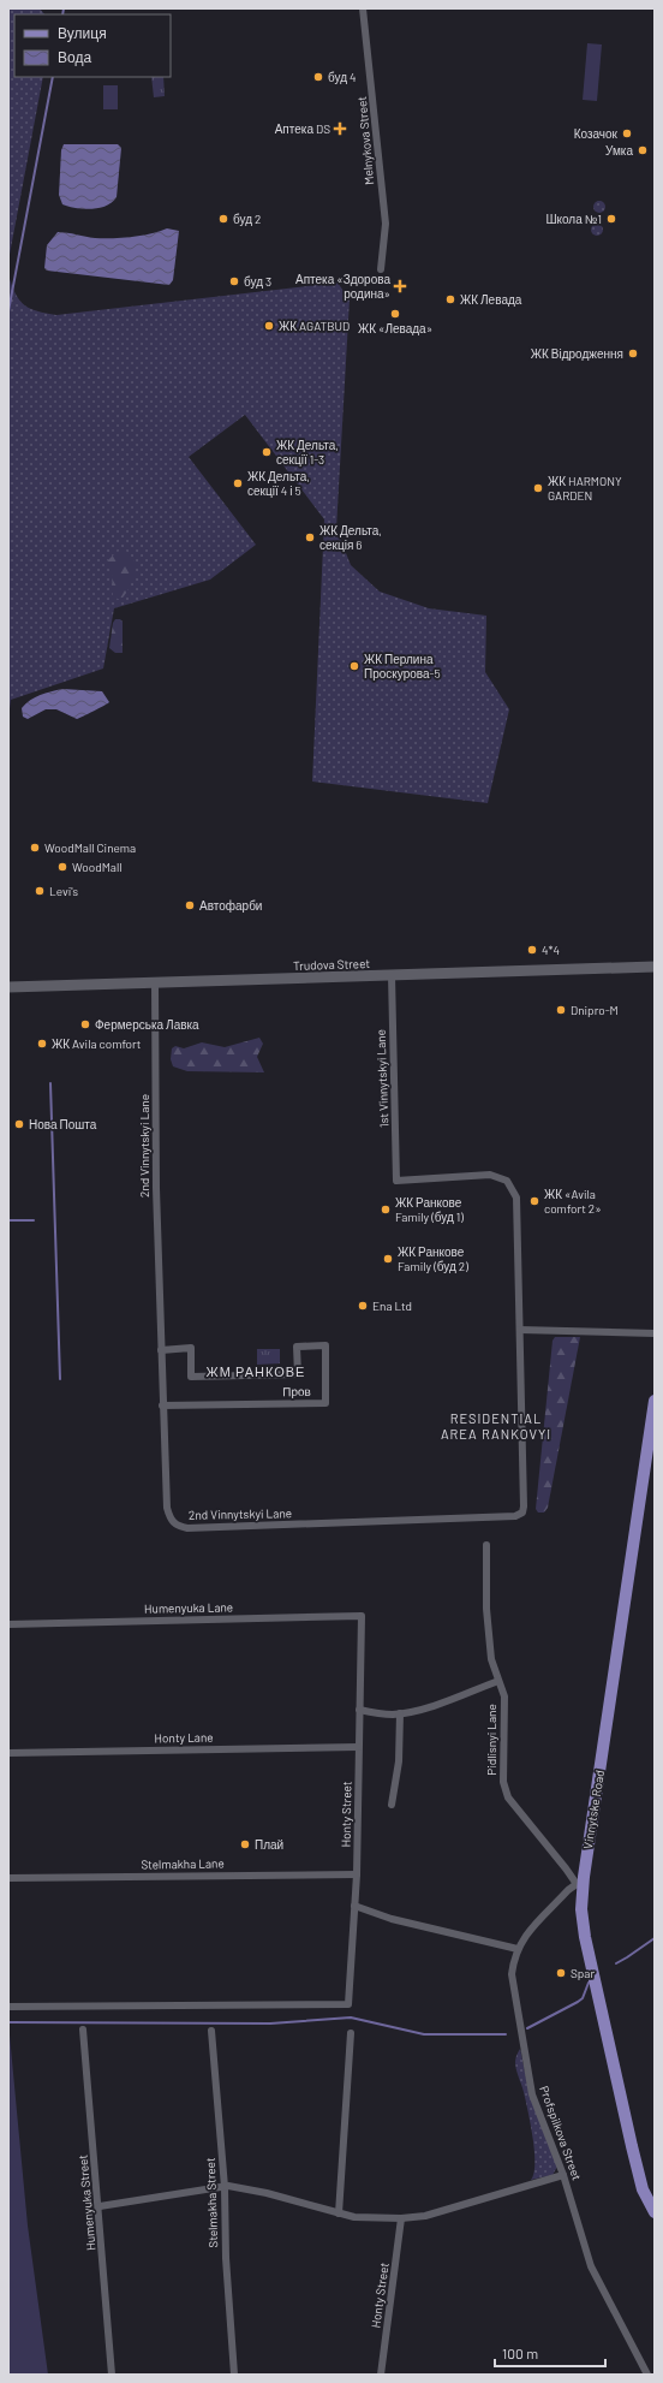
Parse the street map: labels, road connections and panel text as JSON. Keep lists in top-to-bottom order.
{
  "streets": {
    "main road": ["Trudova Street", "Vinnytske Road"],
    "street": [
      "Melnykova Street",
      "1st Vinnytskyi Lane",
      "2nd Vinnytskyi Lane",
      "Пров",
      "Humenyuka Lane",
      "Honty Lane",
      "Pidlisnyi Lane",
      "Honty Street",
      "Stelmakha Lane",
      "Profspilkova Street",
      "Humenyuka Street",
      "Stelmakha Street"
    ]
  },
  "crossings": [
    ["Trudova Street", "1st Vinnytskyi Lane"],
    ["Trudova Street", "2nd Vinnytskyi Lane"],
    ["1st Vinnytskyi Lane", "2nd Vinnytskyi Lane"],
    ["2nd Vinnytskyi Lane", "Пров"],
    ["Humenyuka Lane", "Honty Street"],
    ["Honty Lane", "Honty Street"],
    ["Pidlisnyi Lane", "Vinnytske Road"],
    ["Pidlisnyi Lane", "Profspilkova Street"],
    ["Vinnytske Road", "Profspilkova Street"],
    ["Honty Street", "Stelmakha Lane"]
  ],
  "districts": ["ЖМ РАНКОВЕ", "RESIDENTIAL AREA RANKOVYI"],
  "places": {
    "other": [
      "буд 4",
      "Козачок",
      "Умка",
      "буд 2",
      "Школа №1",
      "буд 3",
      "ЖК Левада",
      "ЖК «Левада»",
      "ЖК AGATBUD",
      "ЖК Відродження",
      "ЖК Дельта, секції 1-3",
      "ЖК Дельта, секції 4 і 5",
      "ЖК HARMONY GARDEN",
      "ЖК Дельта, секція 6",
      "ЖК Перлина Проскурова-5",
      "WoodMall Cinema",
      "WoodMall",
      "Levi's",
      "Автофарби",
      "4*4",
      "Dnipro-M",
      "Фермерська Лавка",
      "ЖК Avila comfort",
      "Нова Пошта",
      "ЖК «Avila comfort 2»",
      "ЖК Ранкове Family (буд 1)",
      "ЖК Ранкове Family (буд 2)",
      "Ena Ltd",
      "Плай",
      "Spar"
    ],
    "health": ["Аптека DS", "Аптека «Здорова родина»"]
  },
  "legend": ["Вулиця", "Вода"],
  "scale_bar": "100 m"
}
